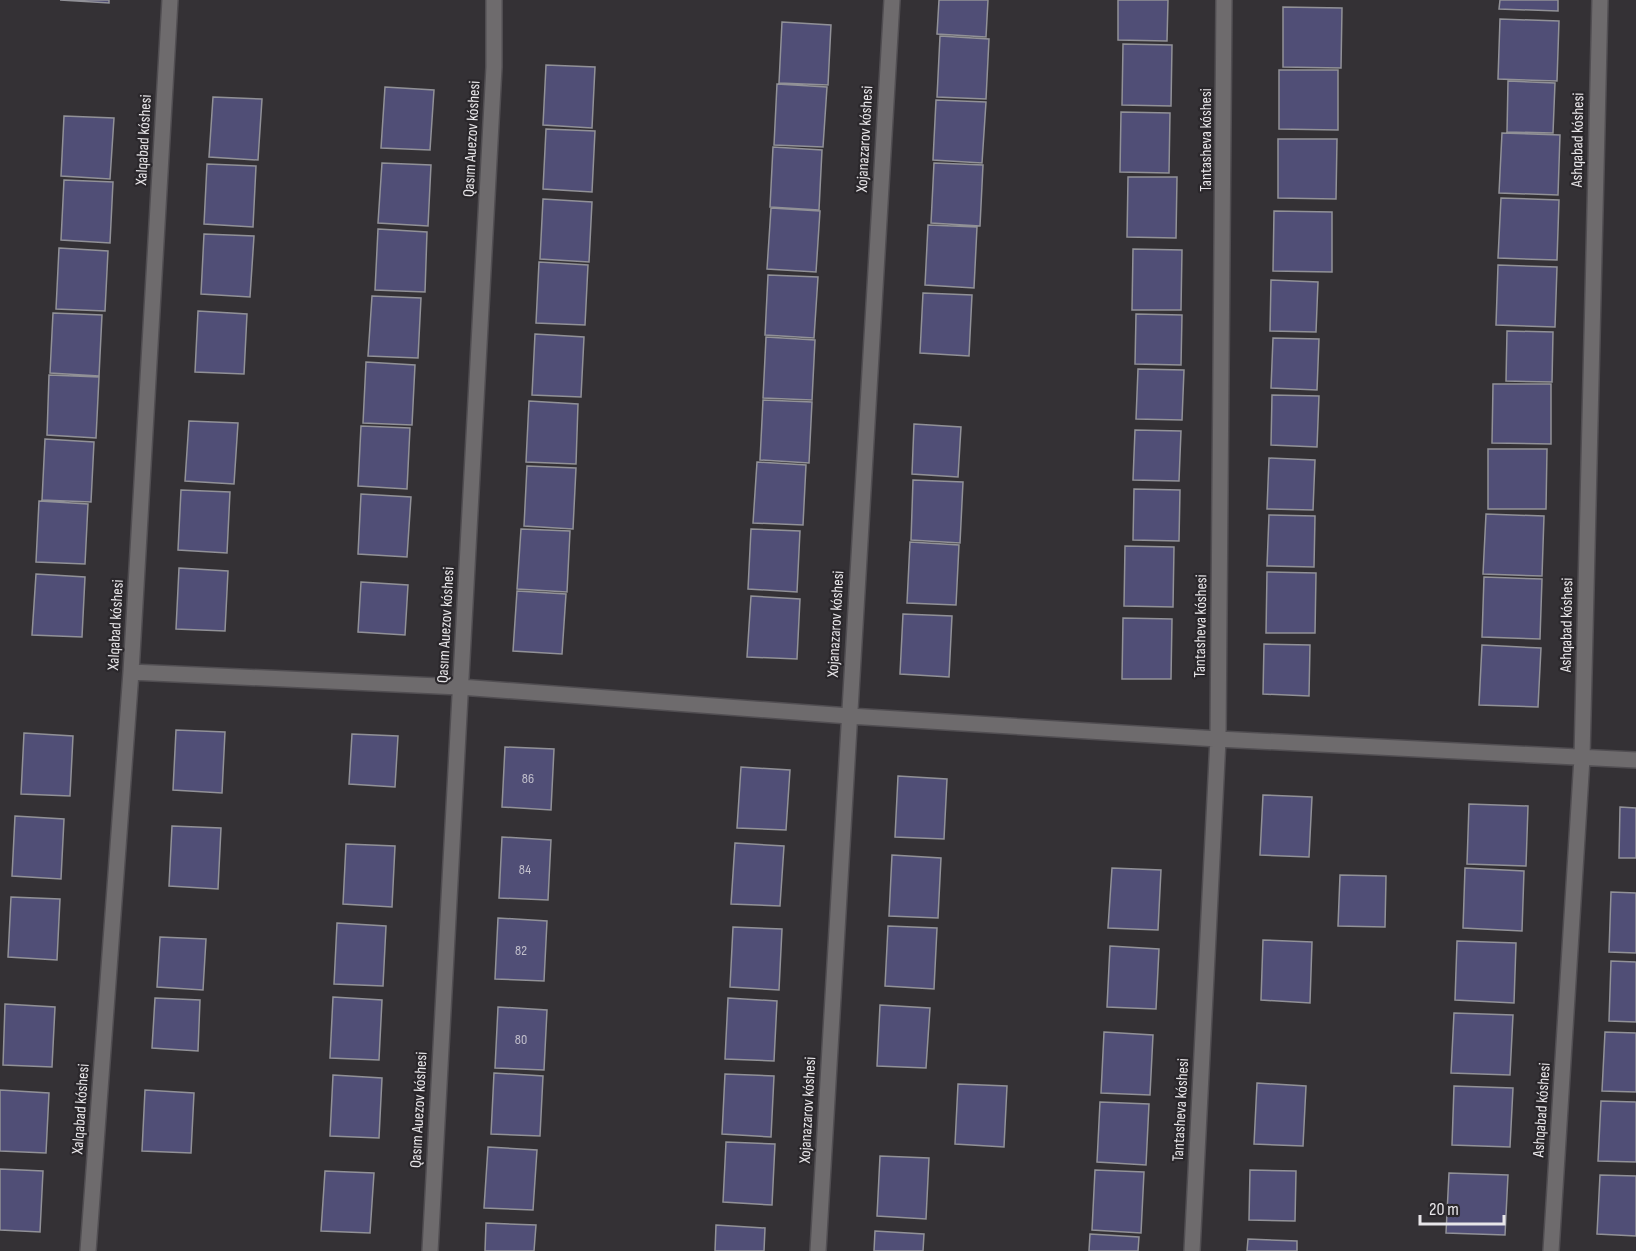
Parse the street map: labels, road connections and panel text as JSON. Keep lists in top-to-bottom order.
{
  "streets": {
    "street": [
      "Qasım Auezov kóshesi",
      "Xojanazarov kóshesi",
      "Xalqabad kóshesi",
      "Tantasheva kóshesi",
      "Ashqabad kóshesi"
    ]
  },
  "house_numbers": [
    "86",
    "84",
    "82",
    "80"
  ],
  "scale_bar": "20 m"
}
